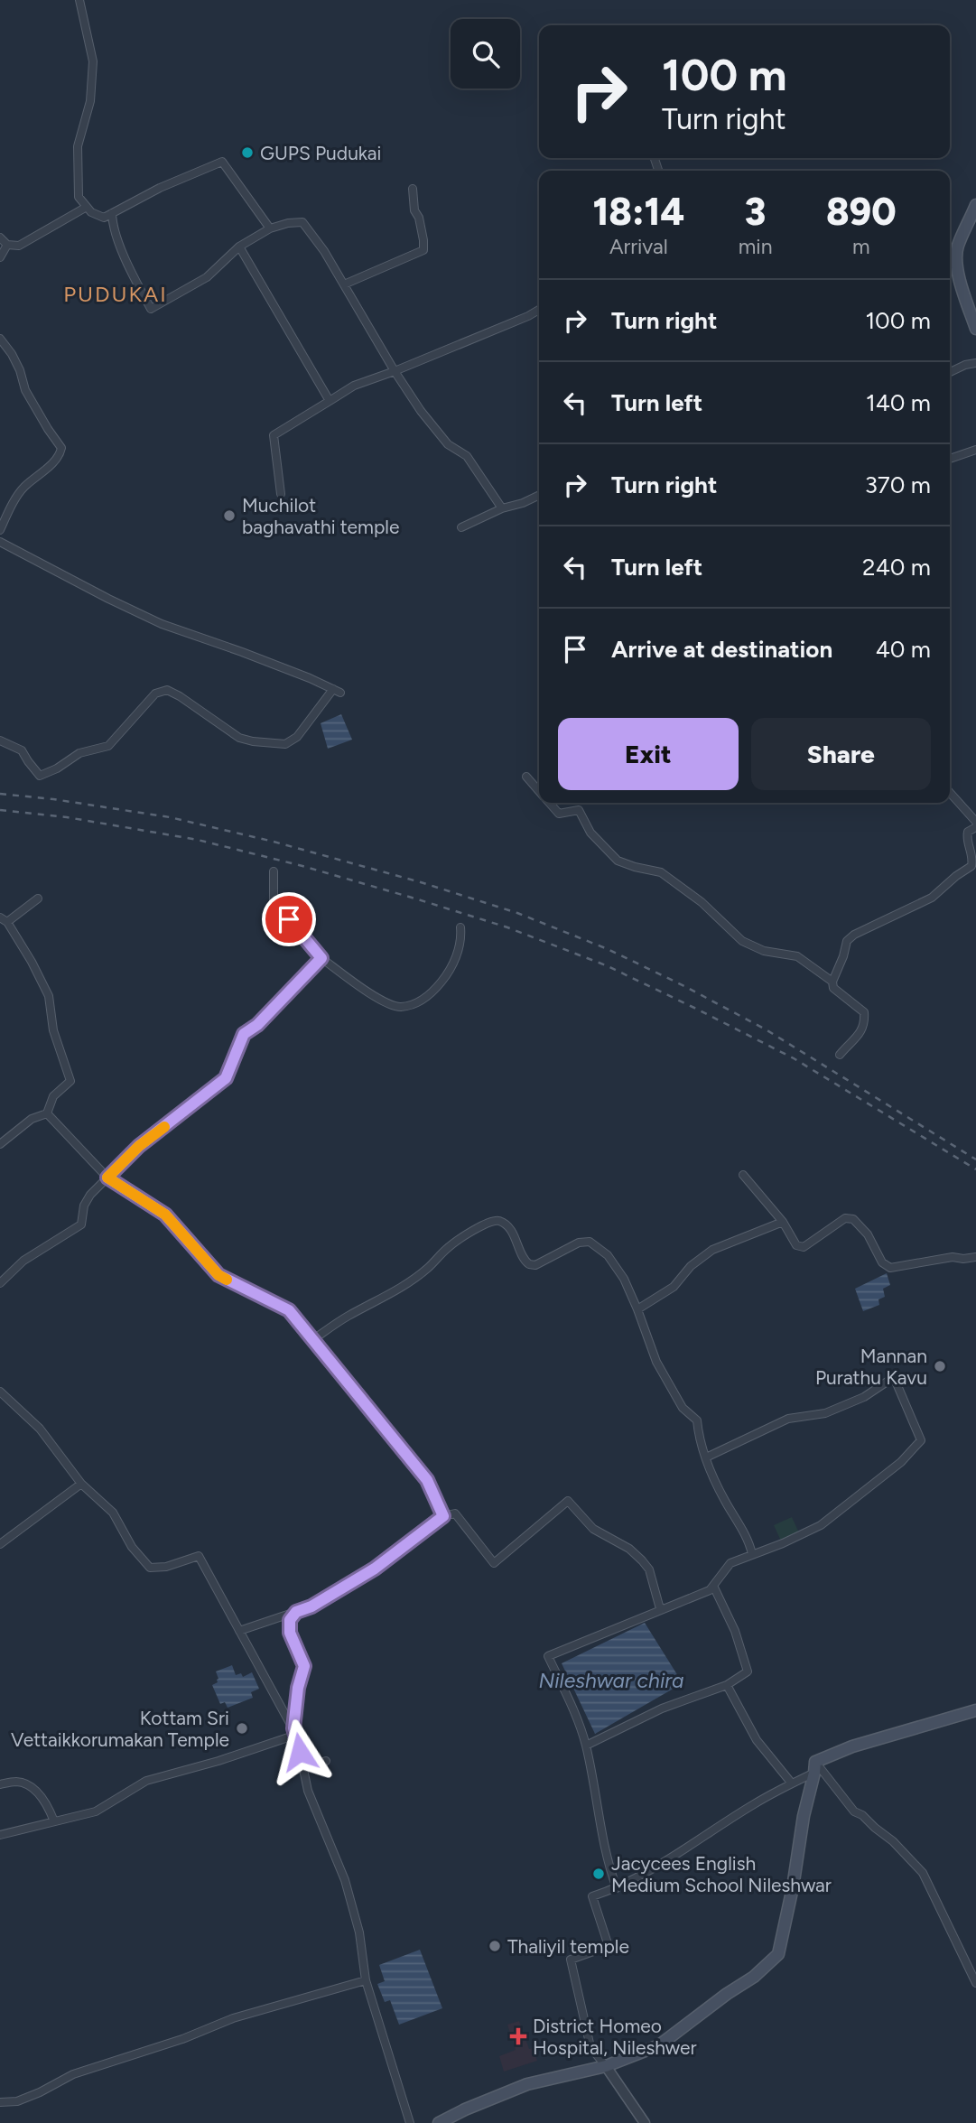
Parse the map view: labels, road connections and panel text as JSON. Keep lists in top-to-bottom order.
{
  "districts": ["PUDUKAI"],
  "water": ["Nileshwar chira"],
  "places": {
    "other": [
      "GUPS Pudukai",
      "Muchilot baghavathi temple",
      "Mannan Purathu Kavu",
      "Kottam Sri Vettaikkorumakan Temple",
      "Jacycees English Medium School Nileshwar",
      "Thaliyil temple"
    ],
    "health": ["District Homeo Hospital, Nileshwer"]
  },
  "page": {
    "turn": ["100 m", "Turn right"],
    "eta": [
      "18:14",
      "Arrival",
      "3",
      "min",
      "890",
      "m"
    ],
    "list": [
      {
        "name": "Turn right",
        "value": "100 m"
      },
      {
        "name": "Turn left",
        "value": "140 m"
      },
      {
        "name": "Turn right",
        "value": "370 m"
      },
      {
        "name": "Turn left",
        "value": "240 m"
      },
      {
        "name": "Arrive at destination",
        "value": "40 m"
      }
    ],
    "buttons": ["Exit", "Share"]
  }
}
